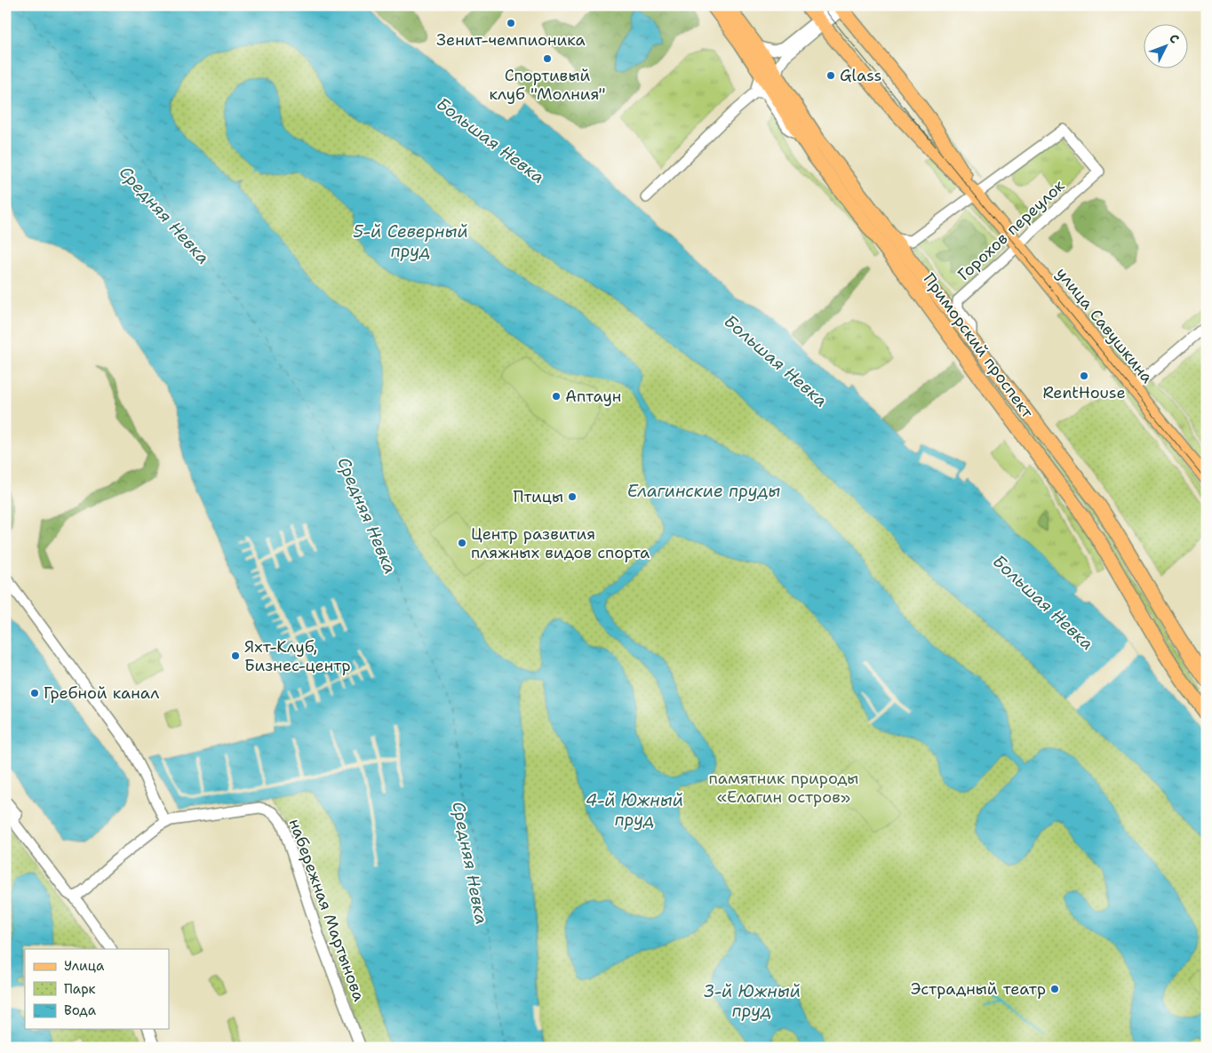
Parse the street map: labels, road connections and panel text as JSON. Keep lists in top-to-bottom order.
{
  "streets": {
    "main road": ["улица Савушкина", "Приморский проспект"],
    "street": ["Горохов переулок", "набережная Мартынова"]
  },
  "crossings": [
    ["Горохов переулок", "улица Савушкина"],
    ["Горохов переулок", "Приморский проспект"]
  ],
  "water": [
    "Большая Невка",
    "Средняя Невка",
    "5-й Северный пруд",
    "Елагинские пруды",
    "4-й Южный пруд",
    "3-й Южный пруд"
  ],
  "parks": ["памятник природы «Елагин остров»"],
  "places": [
    "Зенит-чемпионика",
    "Спортивый клуб \"Молния\"",
    "Glass",
    "RentHouse",
    "Аптаун",
    "Птицы",
    "Центр развития пляжных видов спорта",
    "Яхт-Клуб, Бизнес-центр",
    "Гребной канал",
    "Эстрадный театр"
  ],
  "legend": ["Улица", "Парк", "Вода"],
  "north": "top right"
}
